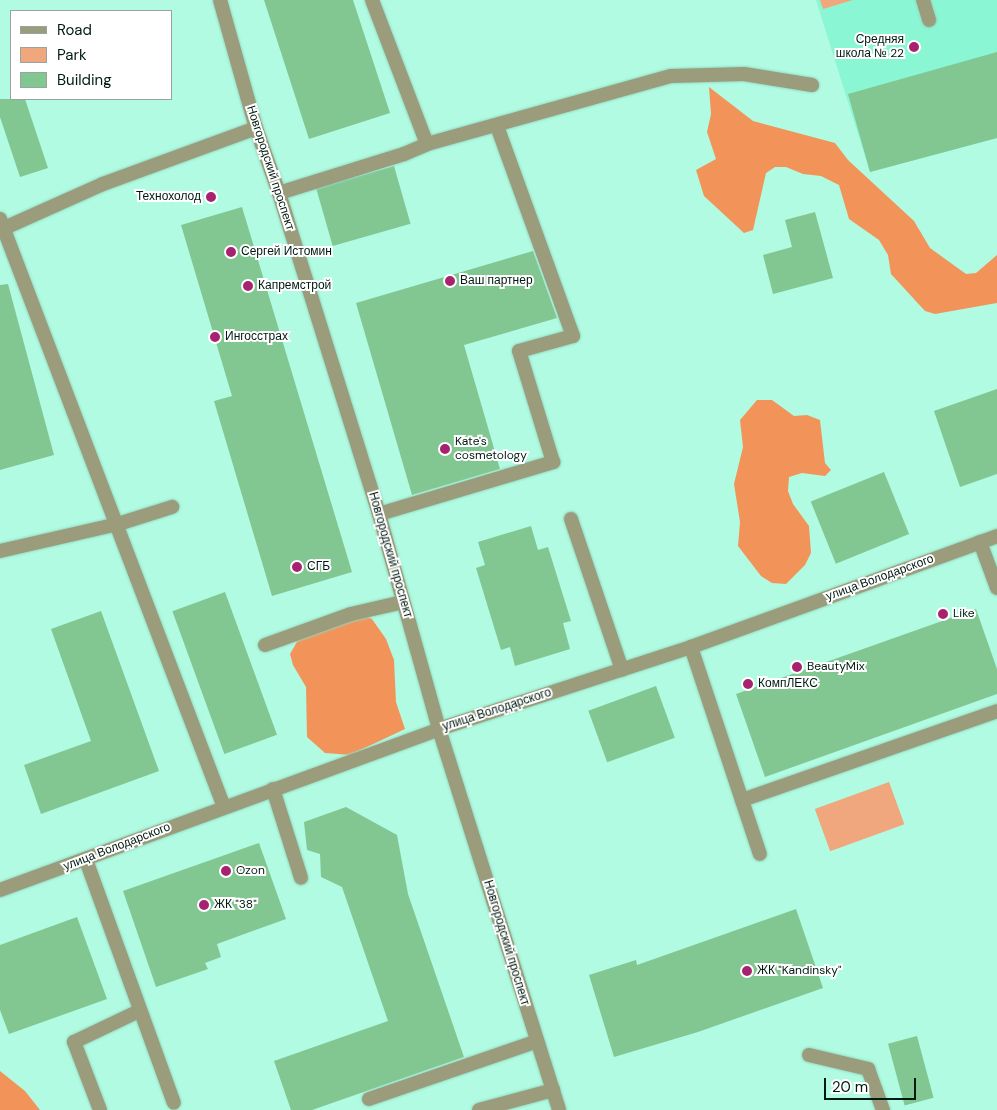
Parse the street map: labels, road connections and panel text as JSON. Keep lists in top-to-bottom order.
{
  "streets": {
    "street": ["Новгородский проспект", "улица Володарского"]
  },
  "crossings": [
    ["Новгородский проспект", "улица Володарского"]
  ],
  "places": [
    "Средняя школа № 22",
    "Технохолод",
    "Сергей Истомин",
    "Ваш партнер",
    "Капремстрой",
    "Ингосстрах",
    "Kate's cosmetology",
    "СГБ",
    "Like",
    "BeautyMix",
    "КомпЛЕКС",
    "Ozon",
    "ЖК \"38\"",
    "ЖК \"Kandinsky\""
  ],
  "legend": ["Road", "Park", "Building"],
  "scale_bar": "20 m"
}
